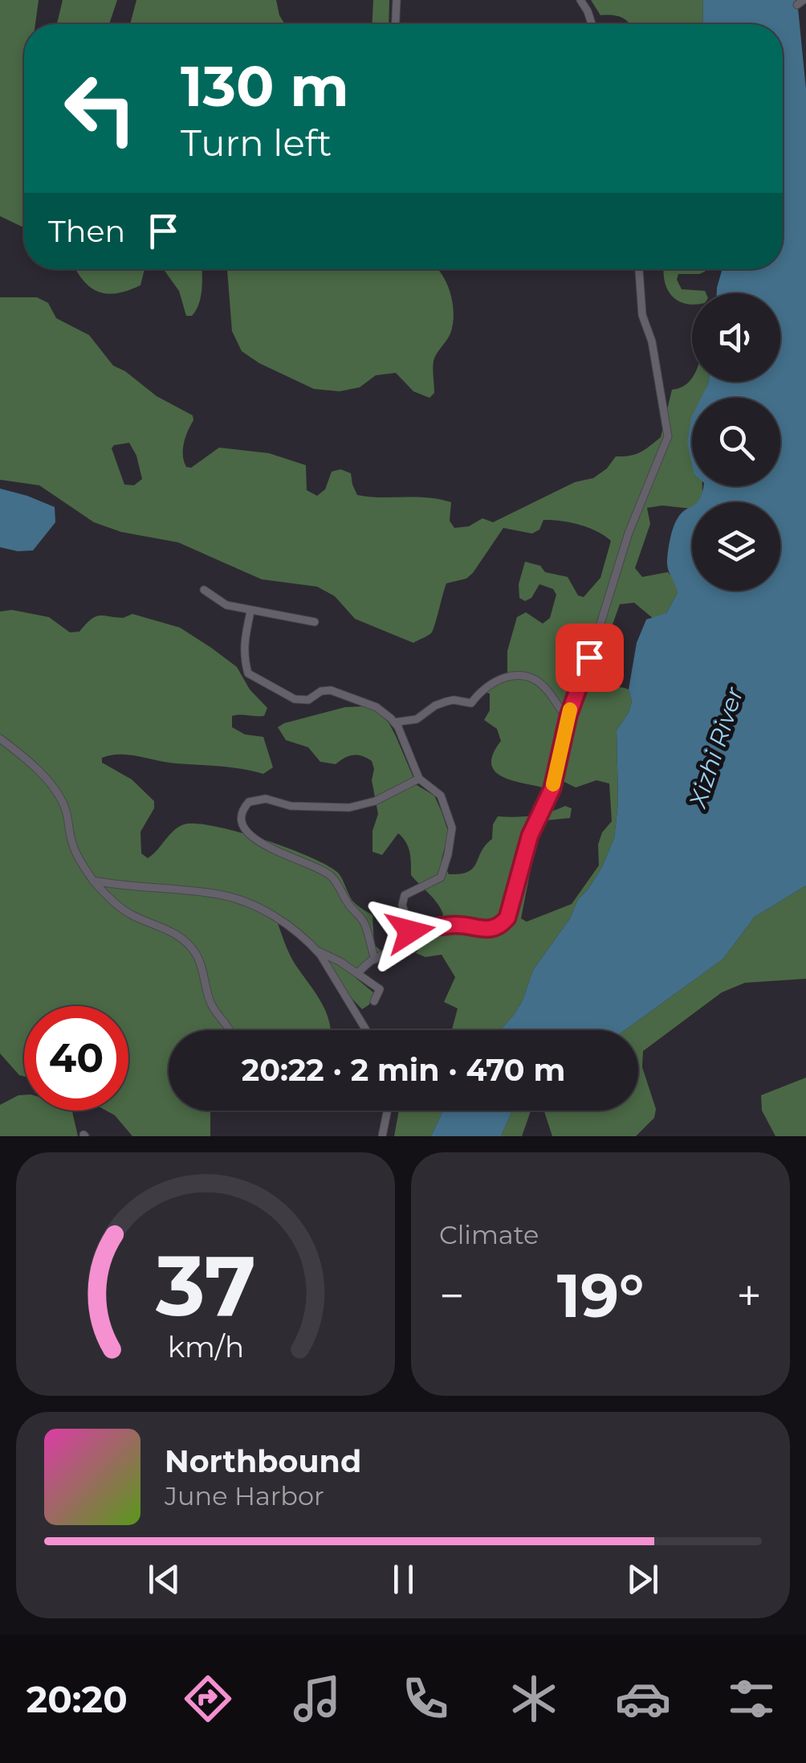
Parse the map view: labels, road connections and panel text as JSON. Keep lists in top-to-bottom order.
{
  "water": ["Xizhi River"],
  "page": {
    "turn": ["130 m", "Turn left"],
    "then": "Then",
    "limit": "40",
    "trip": "20:22 · 2 min · 470 m",
    "tile": "Climate",
    "heat": ["−", "19°", "+"],
    "song": ["Northbound", "June Harbor"],
    "tabs": "20:20",
    "gauge": ["37", "km/h"]
  }
}
